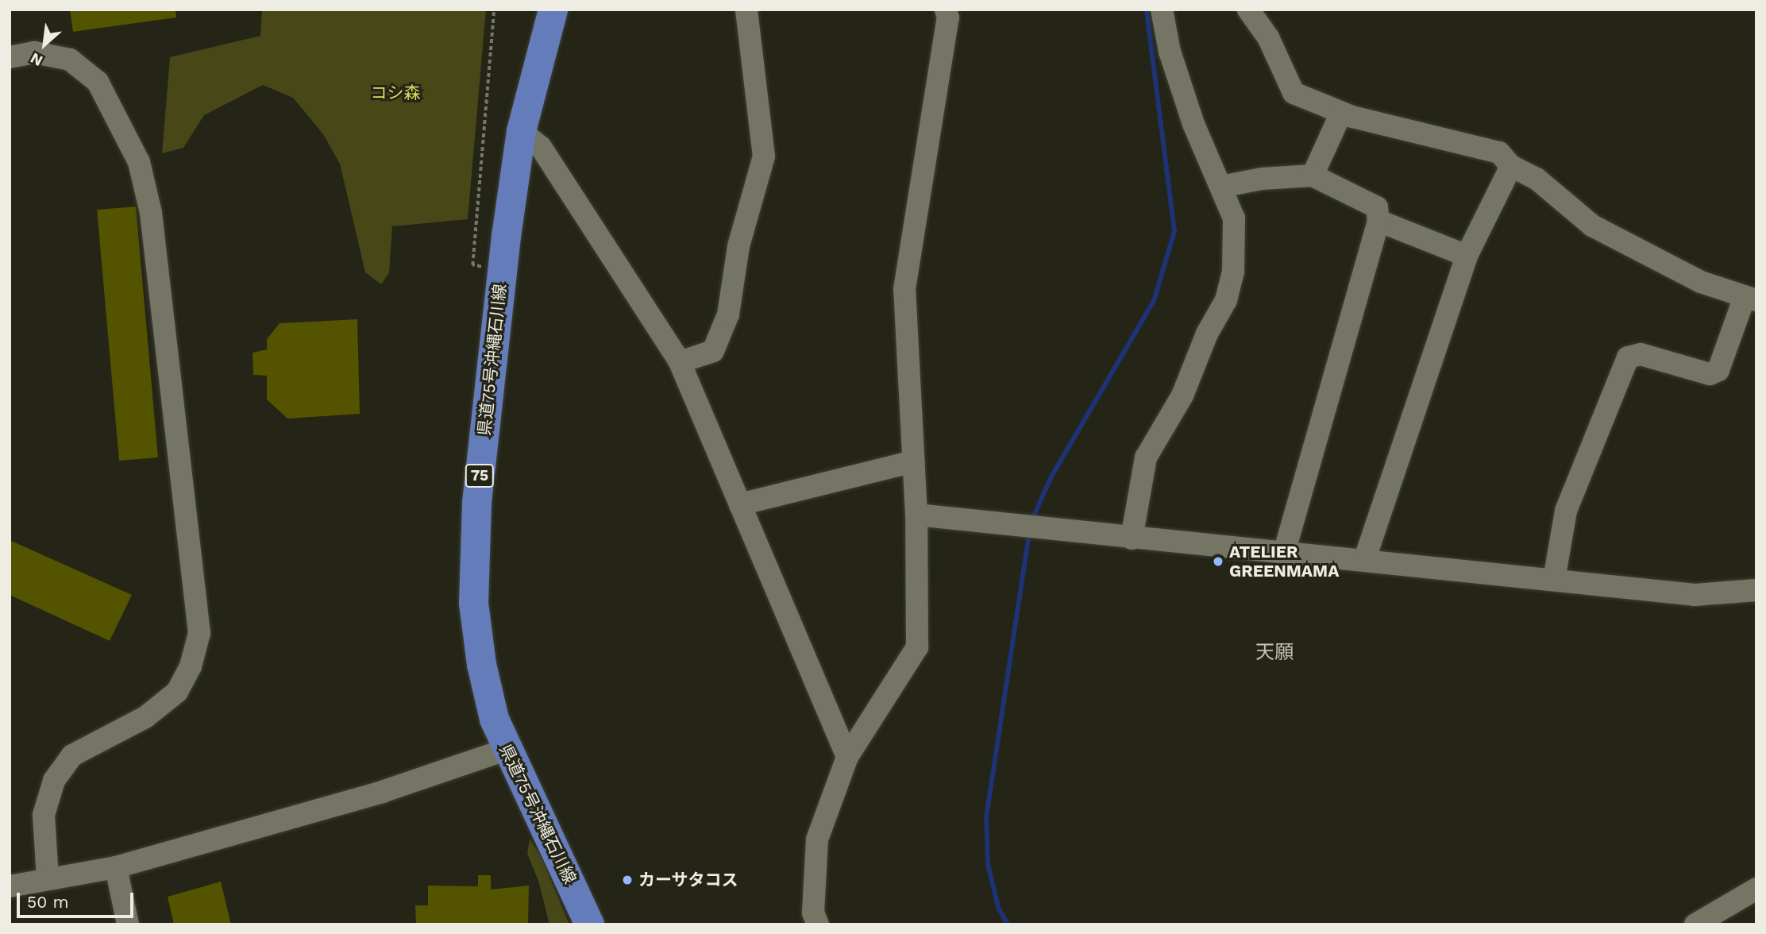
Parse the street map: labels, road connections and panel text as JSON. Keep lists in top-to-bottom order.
{
  "streets": {
    "main road": ["県道75号沖縄石川線", "75"]
  },
  "districts": ["天願"],
  "parks": ["コシ森"],
  "places": ["ATELIER GREENMAMA", "カーサタコス"],
  "scale_bar": "50 m",
  "north": "bottom left"
}
